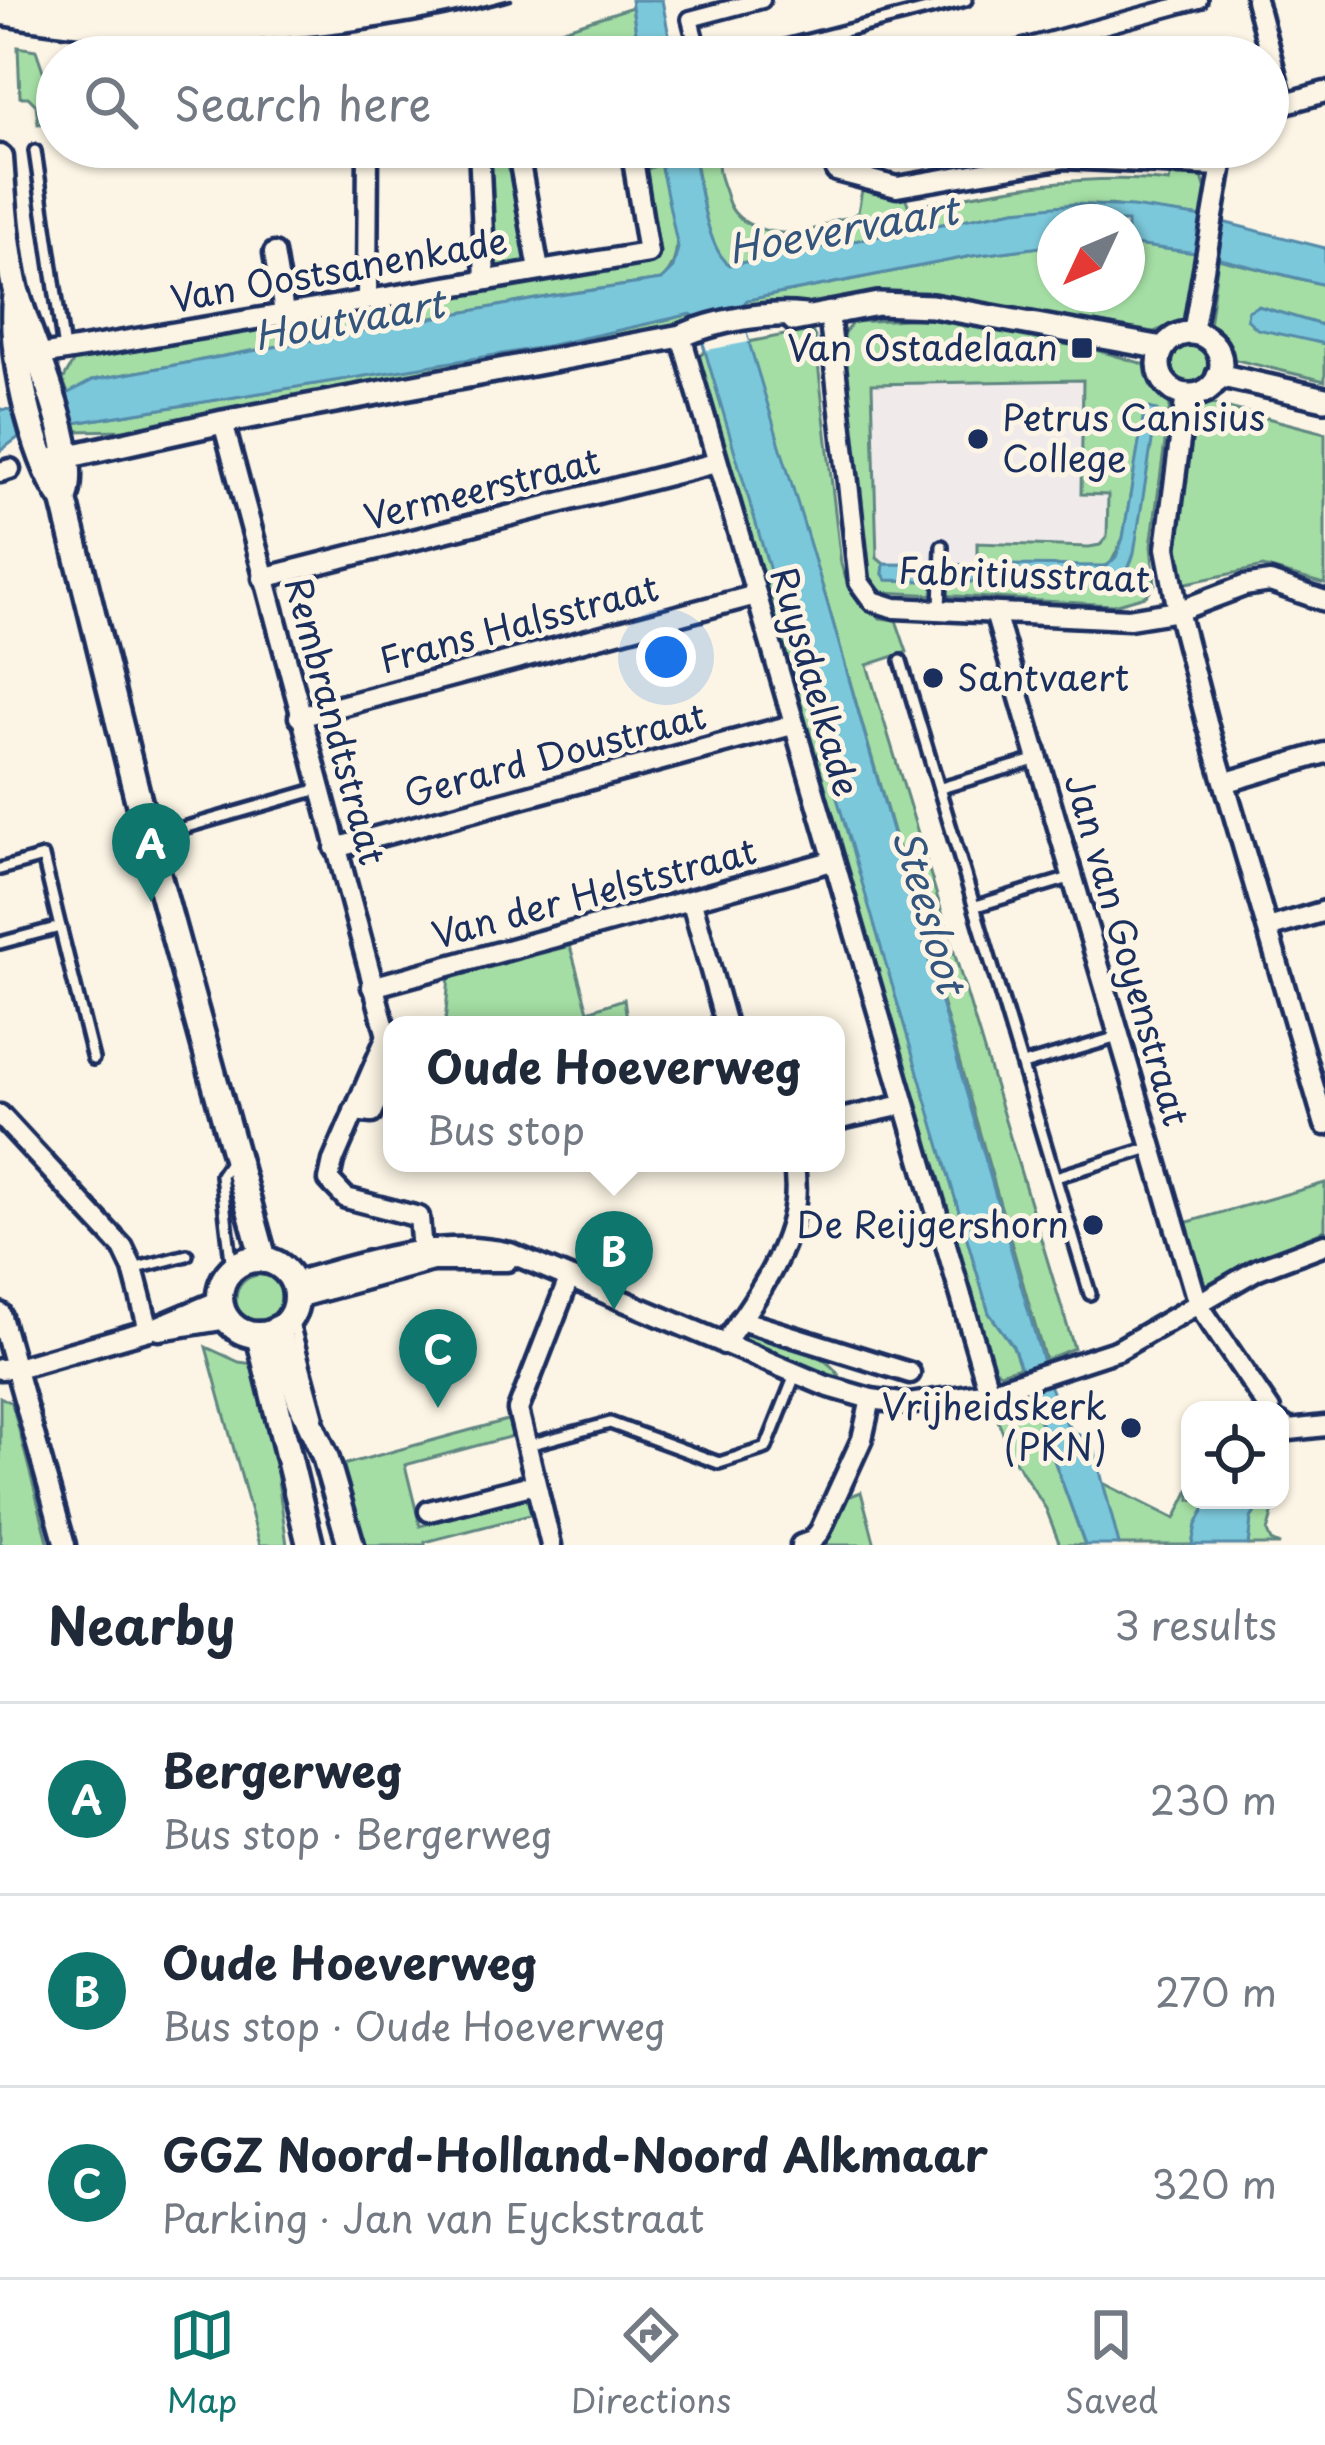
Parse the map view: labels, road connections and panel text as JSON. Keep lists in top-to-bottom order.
{
  "streets": {
    "street": [
      "Van Oostsanenkade",
      "Vermeerstraat",
      "Fabritiusstraat",
      "Frans Halsstraat",
      "Ruysdaelkade",
      "Rembrandtstraat",
      "Gerard Doustraat",
      "Van der Helststraat",
      "Jan van Goyenstraat"
    ]
  },
  "crossings": [
    ["Vermeerstraat", "Ruysdaelkade"],
    ["Vermeerstraat", "Rembrandtstraat"],
    ["Fabritiusstraat", "Jan van Goyenstraat"],
    ["Frans Halsstraat", "Ruysdaelkade"],
    ["Frans Halsstraat", "Rembrandtstraat"],
    ["Ruysdaelkade", "Gerard Doustraat"],
    ["Ruysdaelkade", "Van der Helststraat"],
    ["Rembrandtstraat", "Gerard Doustraat"],
    ["Rembrandtstraat", "Van der Helststraat"]
  ],
  "water": ["Hoevervaart", "Houtvaart", "Steesloot"],
  "places": {
    "transit": ["Van Ostadelaan"],
    "other": [
      "Petrus Canisius College",
      "Santvaert",
      "De Reijgershorn",
      "Vrijheidskerk (PKN)"
    ]
  },
  "north": "bottom left",
  "page": {
    "search": "Search here",
    "pins": ["A", "B", "C"],
    "popup": ["Oude Hoeverweg", "Bus stop"],
    "heading": ["Nearby", "3 results"],
    "list": [
      {
        "mark": "A",
        "name": "Bergerweg",
        "note": "Bus stop · Bergerweg",
        "value": "230 m"
      },
      {
        "mark": "B",
        "name": "Oude Hoeverweg",
        "note": "Bus stop · Oude Hoeverweg",
        "value": "270 m"
      },
      {
        "mark": "C",
        "name": "GGZ Noord-Holland-Noord Alkmaar",
        "note": "Parking · Jan van Eyckstraat",
        "value": "320 m"
      }
    ],
    "nav": ["Map", "Directions", "Saved"]
  }
}
